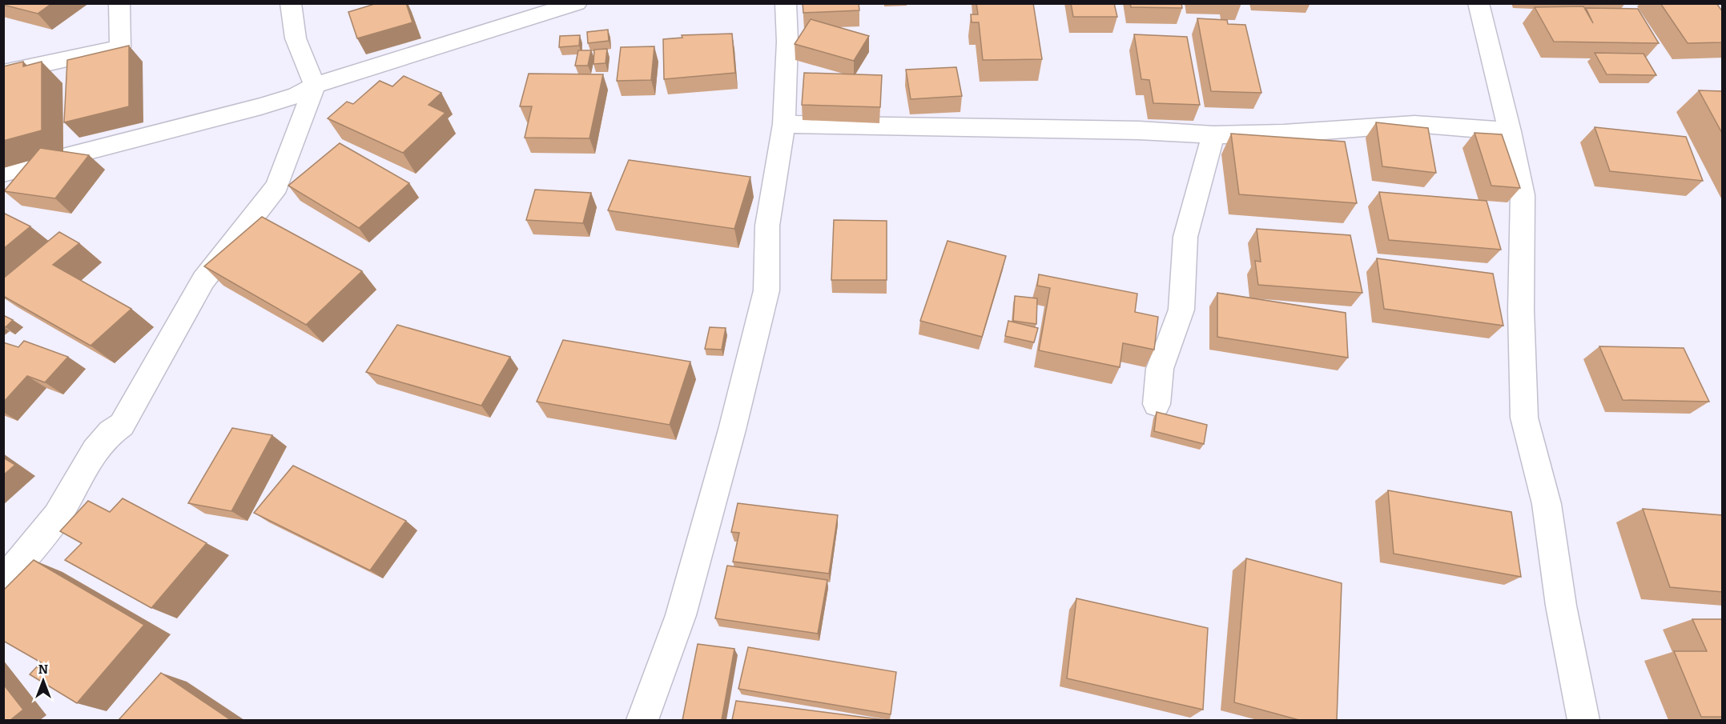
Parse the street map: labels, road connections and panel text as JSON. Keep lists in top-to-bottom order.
{
  "north": "top"
}
